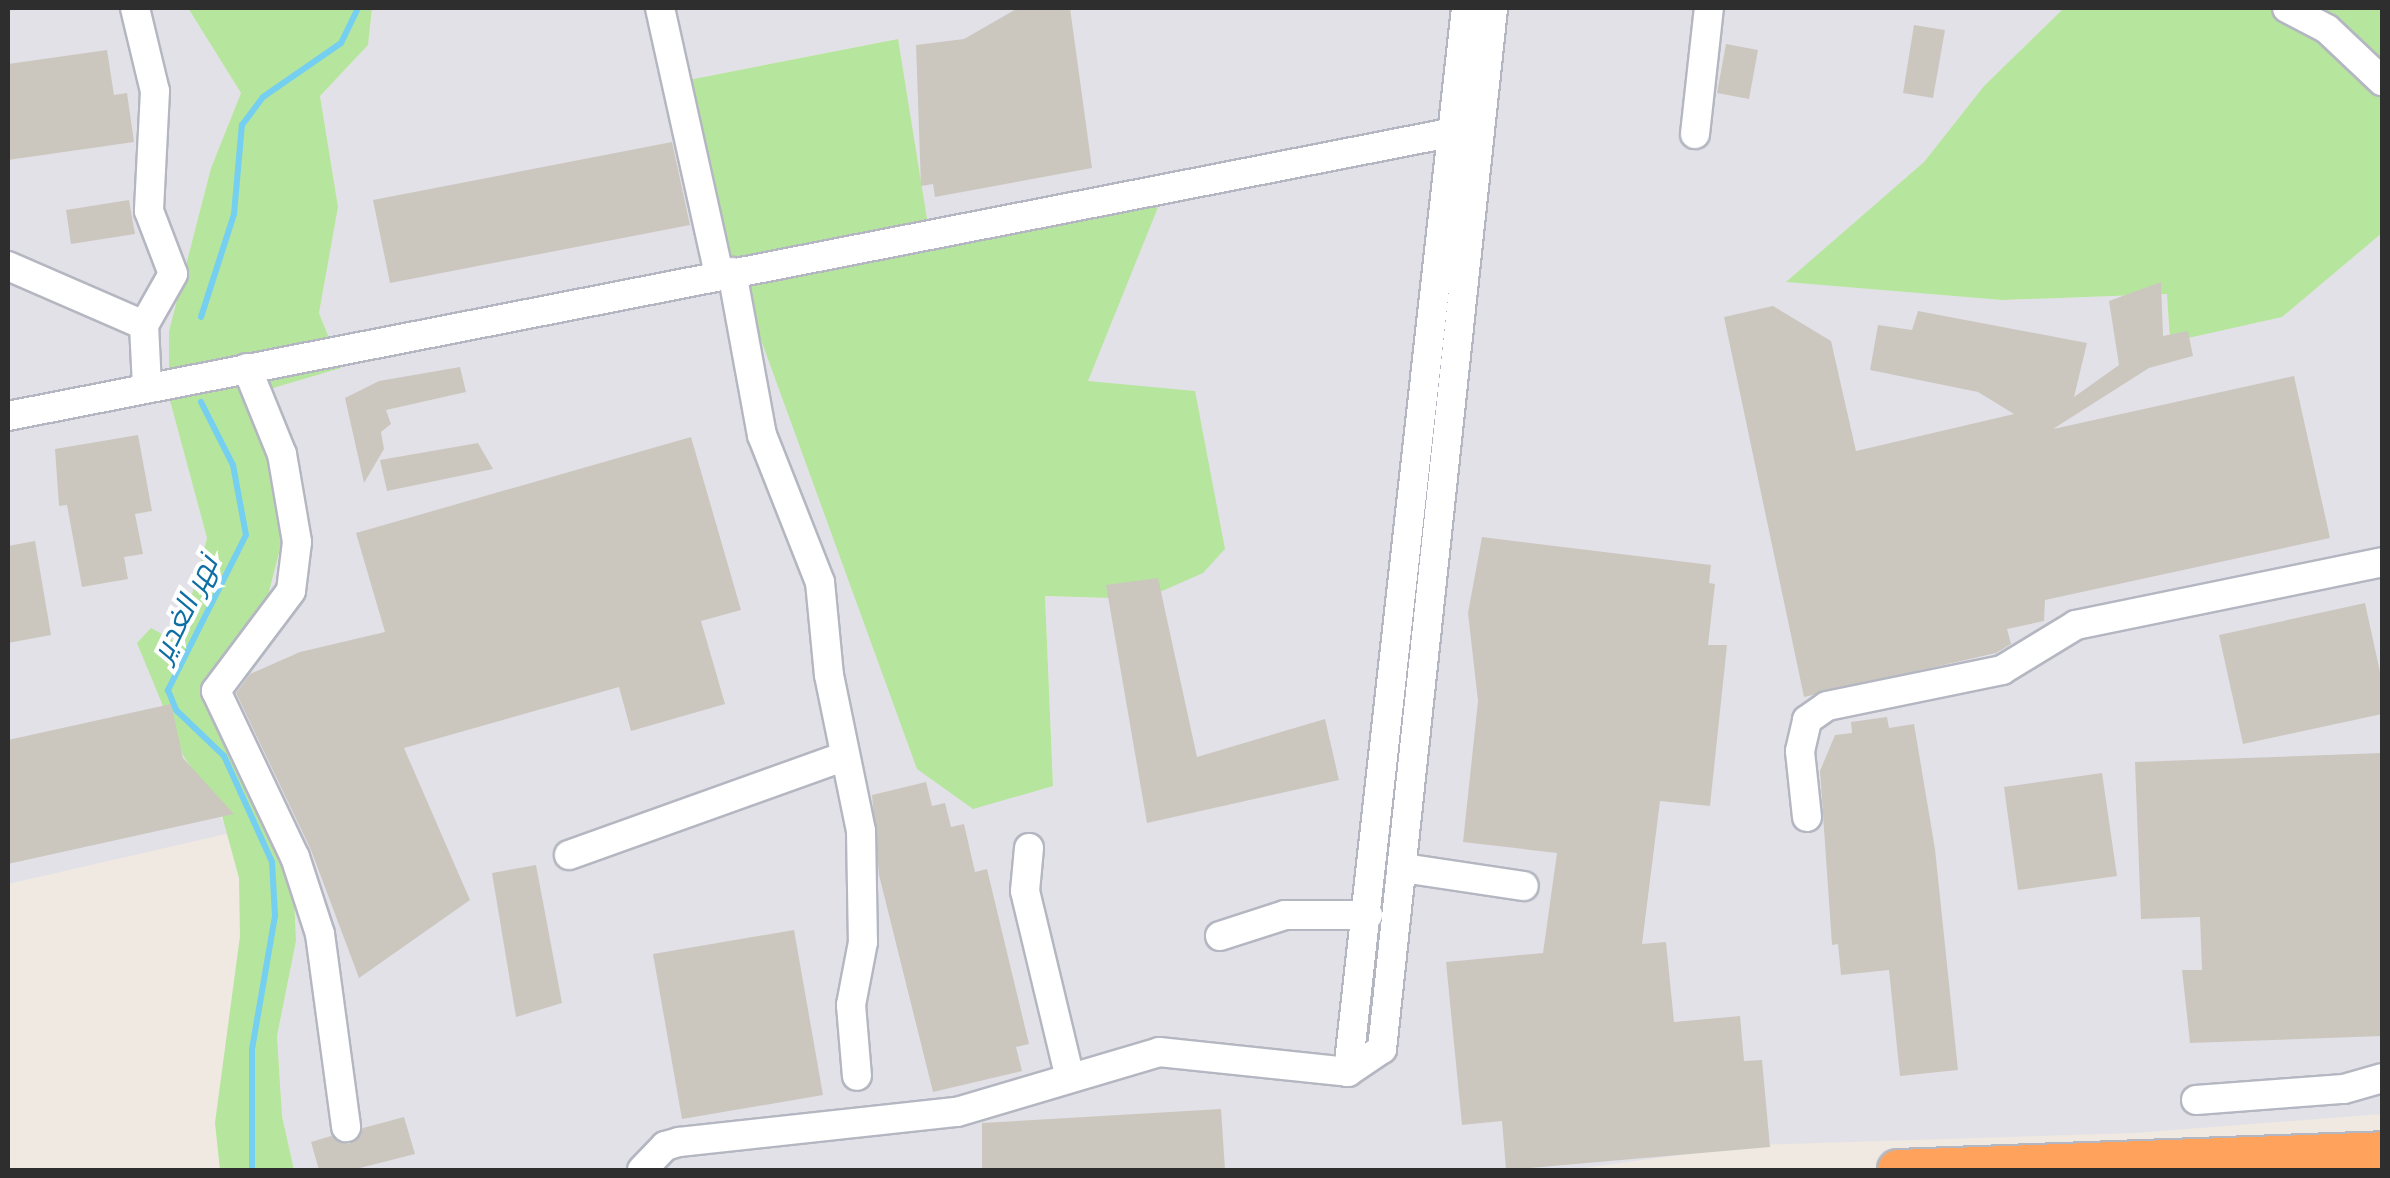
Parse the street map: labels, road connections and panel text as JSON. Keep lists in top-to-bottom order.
{
  "water": ["نهر الغدير"]
}
